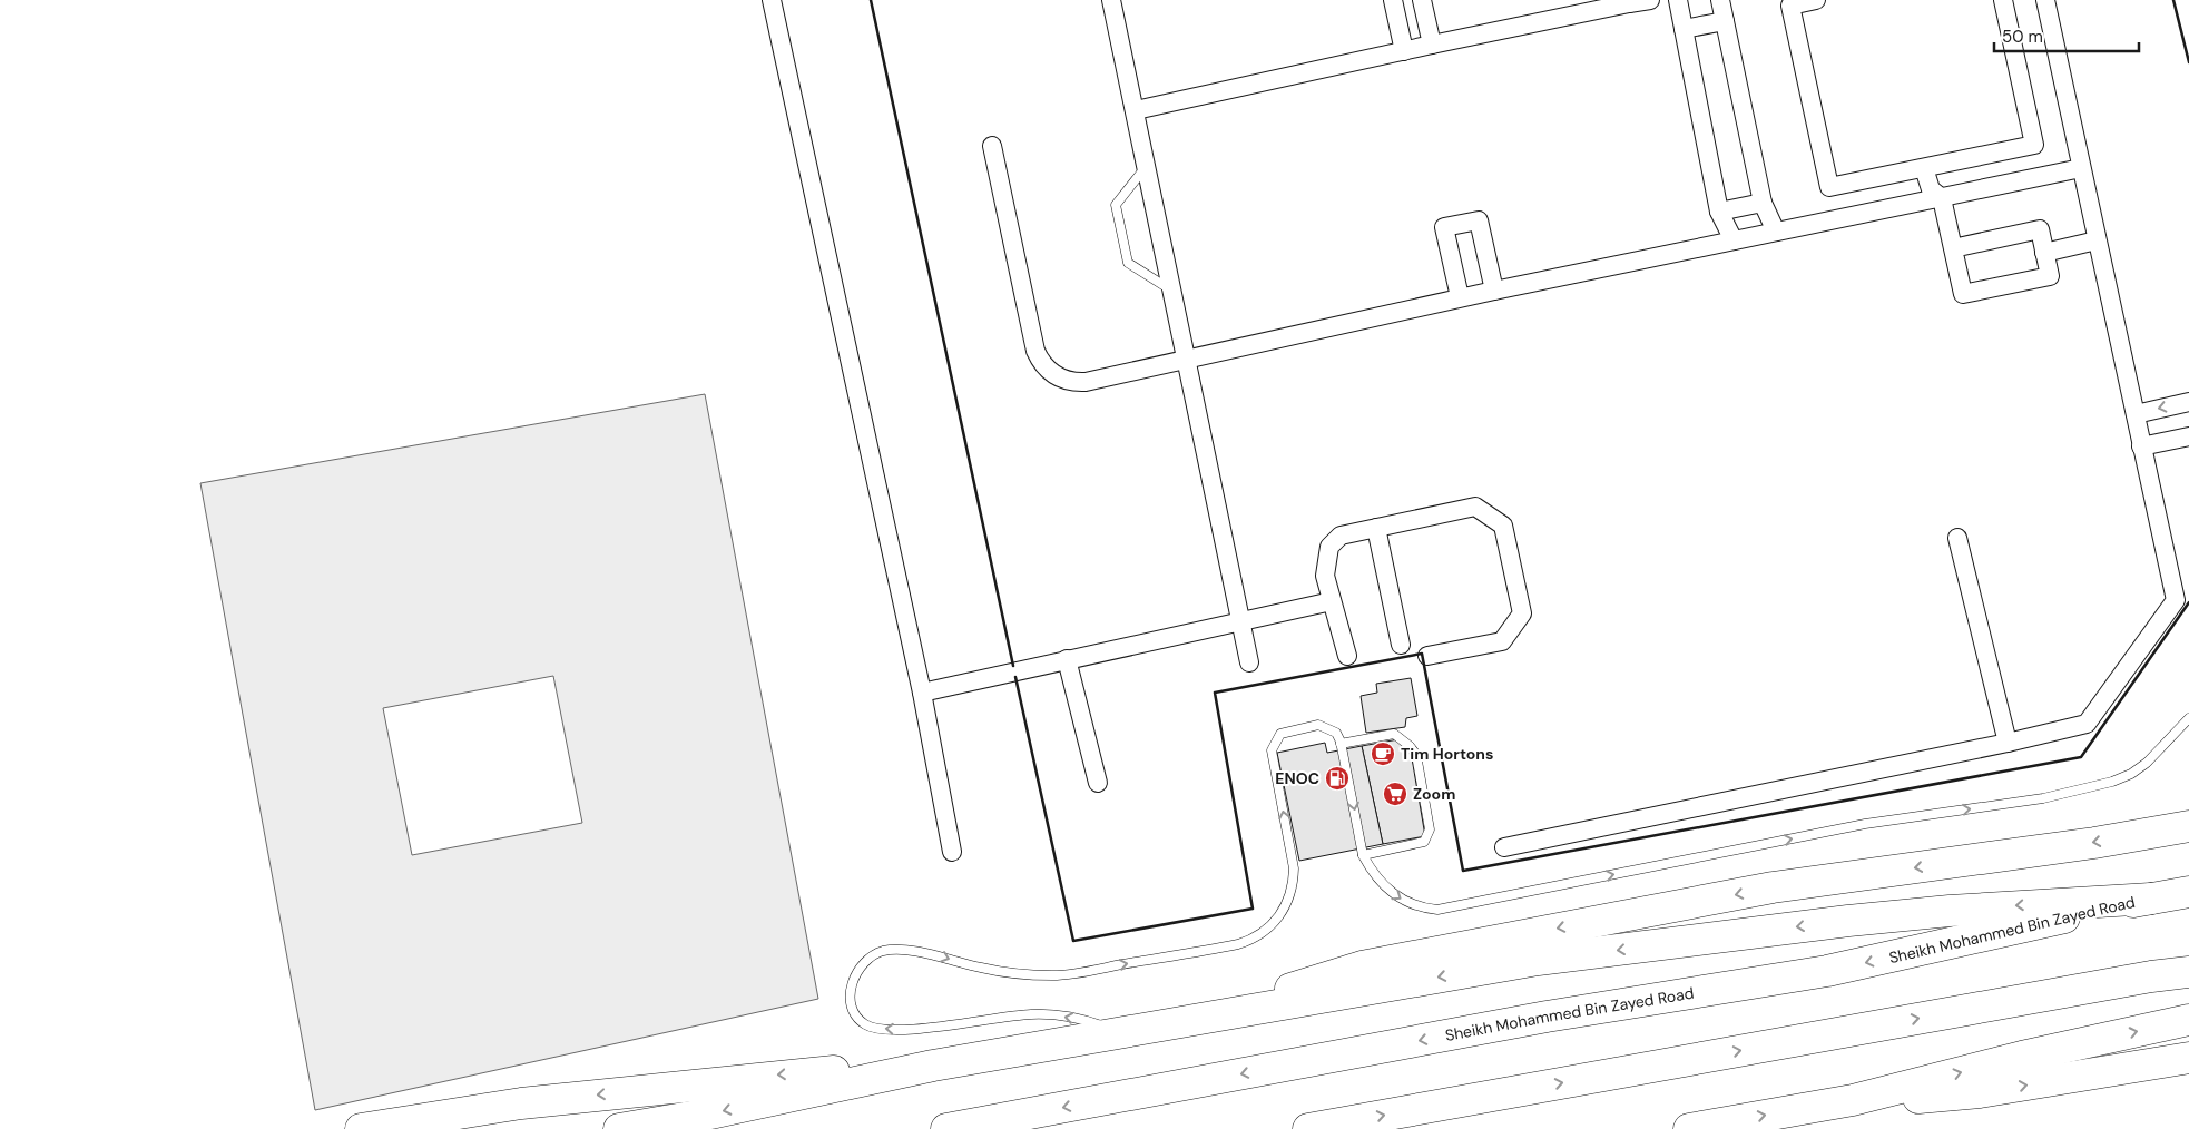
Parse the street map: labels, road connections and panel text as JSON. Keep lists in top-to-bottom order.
{
  "streets": {
    "highway": ["Sheikh Mohammed Bin Zayed Road"]
  },
  "places": {
    "cafe": ["Tim Hortons"],
    "fuel station": ["ENOC"],
    "supermarket": ["Zoom"]
  },
  "scale_bar": "50 m"
}
